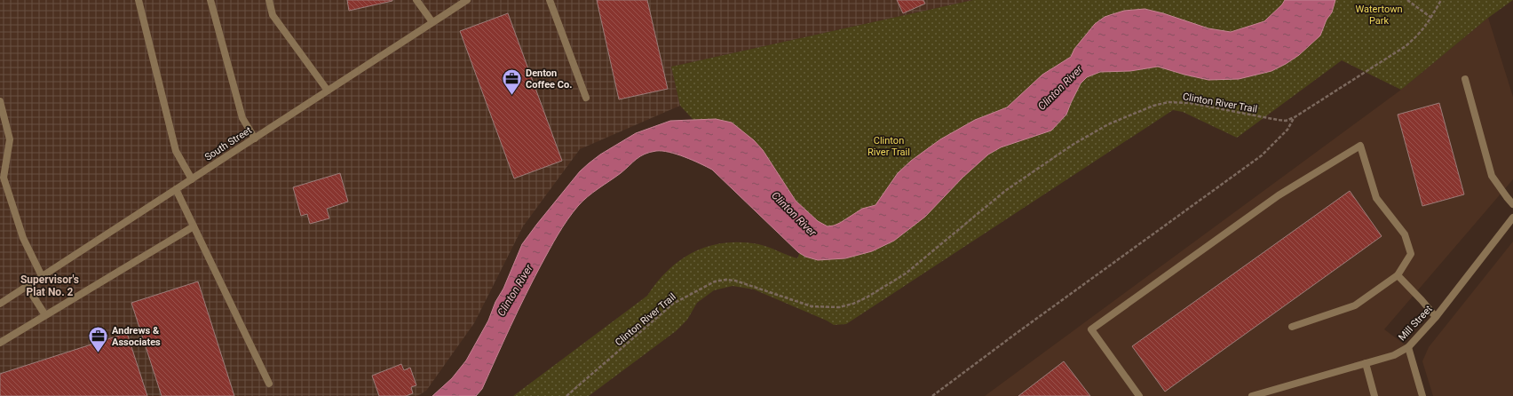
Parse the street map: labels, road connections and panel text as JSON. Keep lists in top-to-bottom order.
{
  "streets": {
    "street": ["South Street", "Mill Street"],
    "path": ["Clinton River Trail"]
  },
  "districts": ["Supervisor's Plat No. 2"],
  "water": ["Clinton River"],
  "parks": ["Watertown Park", "Clinton River Trail"],
  "places": {
    "office": ["Denton Coffee Co.", "Andrews & Associates"]
  }
}
